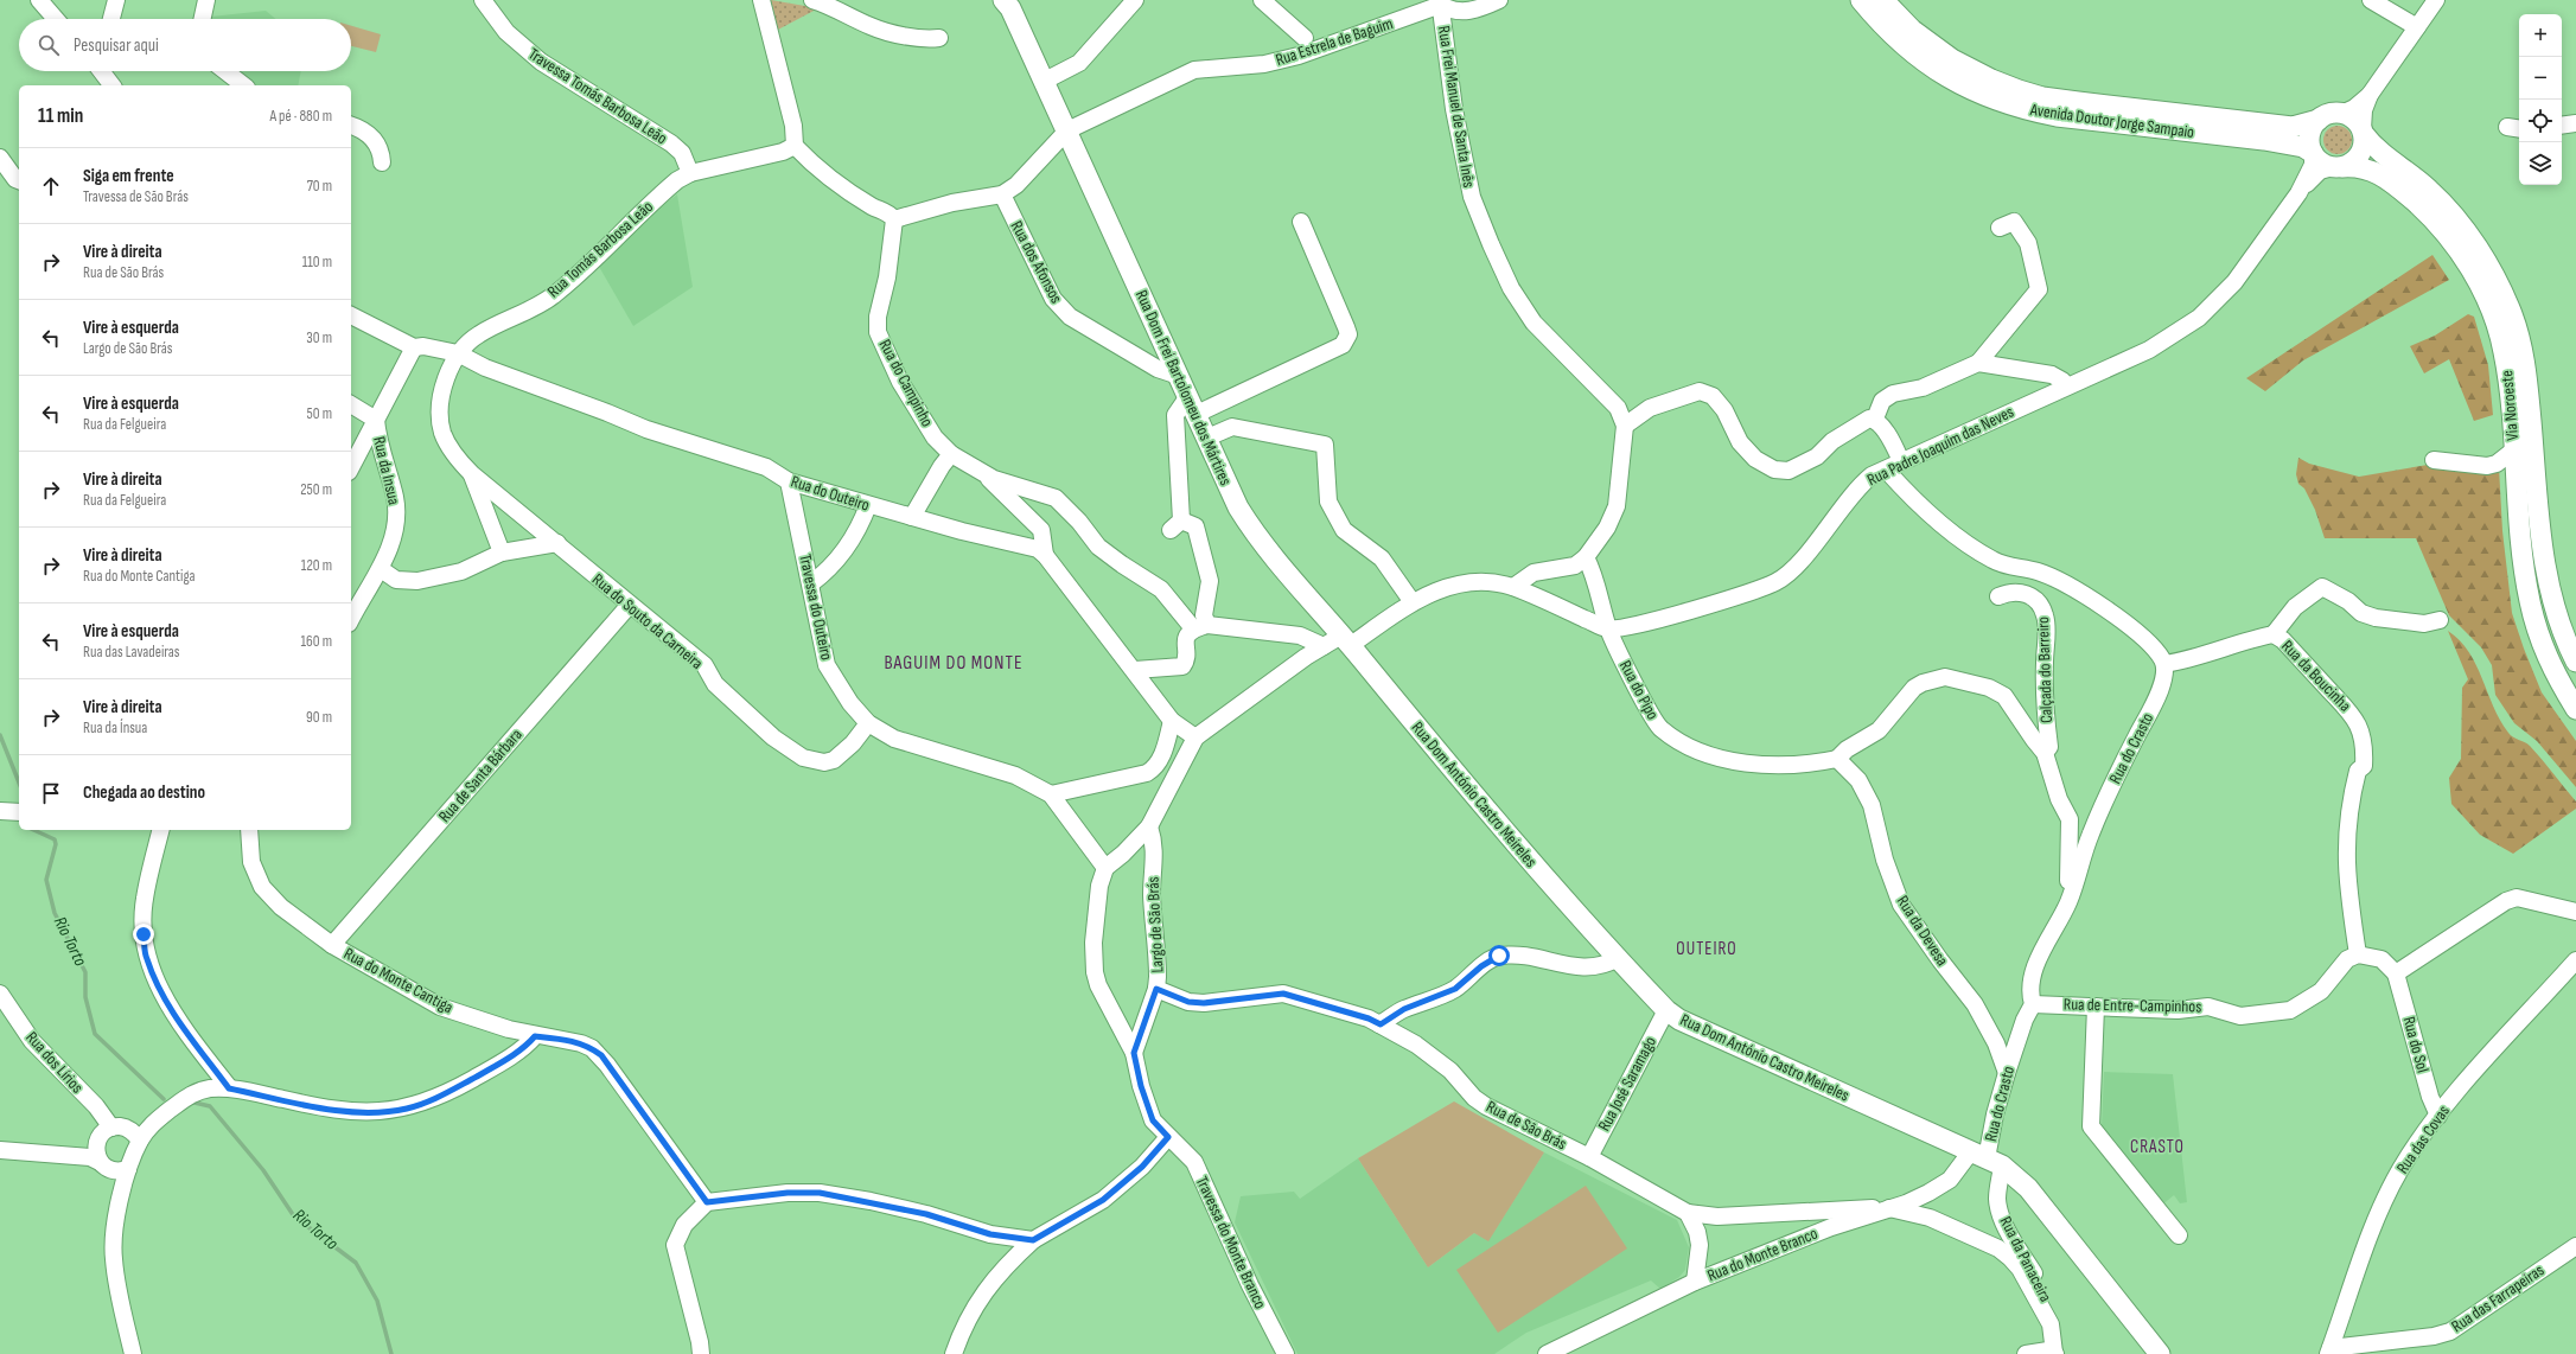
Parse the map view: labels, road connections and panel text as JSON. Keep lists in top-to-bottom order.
{
  "streets": {
    "main road": [
      "Avenida Doutor Jorge Sampaio",
      "Rua Dom Frei Bartolomeu dos Mártires",
      "Via Noroeste",
      "Rua Dom António Castro Meireles"
    ],
    "street": [
      "Rua Estrela de Baguim",
      "Travessa Tomás Barbosa Leão",
      "Rua Frei Manuel de Santa Inês",
      "Rua Tomás Barbosa Leão",
      "Rua dos Afonsos",
      "Rua do Campinho",
      "Rua Padre Joaquim das Neves",
      "Rua da Insua",
      "Rua do Outeiro",
      "Travessa do Outeiro",
      "Rua do Souto da Carneira",
      "Calçada do Barreiro",
      "Rua da Boucinha",
      "Rua do Pipo",
      "Rua do Crasto",
      "Rua de Santa Bárbara",
      "Largo de São Brás",
      "Rua da Devesa",
      "Rua do Monte Cantiga",
      "Rua de Entre-Campinhos",
      "Rua do Sol",
      "Rua dos Lírios",
      "Rua José Saramago",
      "Rua de São Brás",
      "Rua das Covas",
      "Travessa do Monte Branco",
      "Rua do Monte Branco",
      "Rua da Panaceira",
      "Rua das Farrapeiras"
    ]
  },
  "crossings": [
    ["Rua Estrela de Baguim", "Rua Frei Manuel de Santa Inês"],
    ["Rua Estrela de Baguim", "Rua Dom Frei Bartolomeu dos Mártires"],
    ["Travessa Tomás Barbosa Leão", "Rua Tomás Barbosa Leão"],
    ["Avenida Doutor Jorge Sampaio", "Via Noroeste"],
    ["Avenida Doutor Jorge Sampaio", "Rua Padre Joaquim das Neves"],
    ["Rua Tomás Barbosa Leão", "Rua do Outeiro"],
    ["Rua Tomás Barbosa Leão", "Rua do Souto da Carneira"],
    ["Rua dos Afonsos", "Rua Dom Frei Bartolomeu dos Mártires"],
    ["Rua Dom Frei Bartolomeu dos Mártires", "Rua Dom António Castro Meireles"],
    ["Via Noroeste", "Rua Padre Joaquim das Neves"],
    ["Rua Padre Joaquim das Neves", "Rua do Pipo"],
    ["Rua do Outeiro", "Travessa do Outeiro"],
    ["Travessa do Outeiro", "Rua do Souto da Carneira"],
    ["Rua do Souto da Carneira", "Rua de Santa Bárbara"],
    ["Rua da Boucinha", "Rua de Entre-Campinhos"],
    ["Rua do Pipo", "Rua da Devesa"],
    ["Rua do Crasto", "Rua Dom António Castro Meireles"],
    ["Rua do Crasto", "Rua da Devesa"],
    ["Rua do Crasto", "Rua de Entre-Campinhos"],
    ["Rua do Crasto", "Rua do Monte Branco"],
    ["Rua do Crasto", "Rua da Panaceira"],
    ["Rua de Santa Bárbara", "Rua do Monte Cantiga"],
    ["Rua Dom António Castro Meireles", "Rua José Saramago"],
    ["Rua Dom António Castro Meireles", "Rua do Monte Branco"],
    ["Rua Dom António Castro Meireles", "Rua da Panaceira"],
    ["Largo de São Brás", "Rua de São Brás"],
    ["Largo de São Brás", "Travessa do Monte Branco"],
    ["Rua do Sol", "Rua das Covas"],
    ["Rua José Saramago", "Rua de São Brás"],
    ["Rua de São Brás", "Rua do Monte Branco"],
    ["Rua de São Brás", "Rua da Panaceira"],
    ["Rua das Covas", "Rua das Farrapeiras"],
    ["Rua do Monte Branco", "Rua da Panaceira"]
  ],
  "districts": ["BAGUIM DO MONTE", "OUTEIRO", "CRASTO"],
  "water": ["Rio Torto"],
  "page": {
    "map_buttons": ["+", "−"],
    "search": "Pesquisar aqui",
    "heading": ["11 min", "A pé · 880 m"],
    "list": [
      ["Siga em frente", "Travessa de São Brás", "70 m"],
      ["Vire à direita", "Rua de São Brás", "110 m"],
      ["Vire à esquerda", "Largo de São Brás", "30 m"],
      ["Vire à esquerda", "Rua da Felgueira", "50 m"],
      ["Vire à direita", "Rua da Felgueira", "250 m"],
      ["Vire à direita", "Rua do Monte Cantiga", "120 m"],
      ["Vire à esquerda", "Rua das Lavadeiras", "160 m"],
      ["Vire à direita", "Rua da Ínsua", "90 m"],
      "Chegada ao destino"
    ]
  }
}
